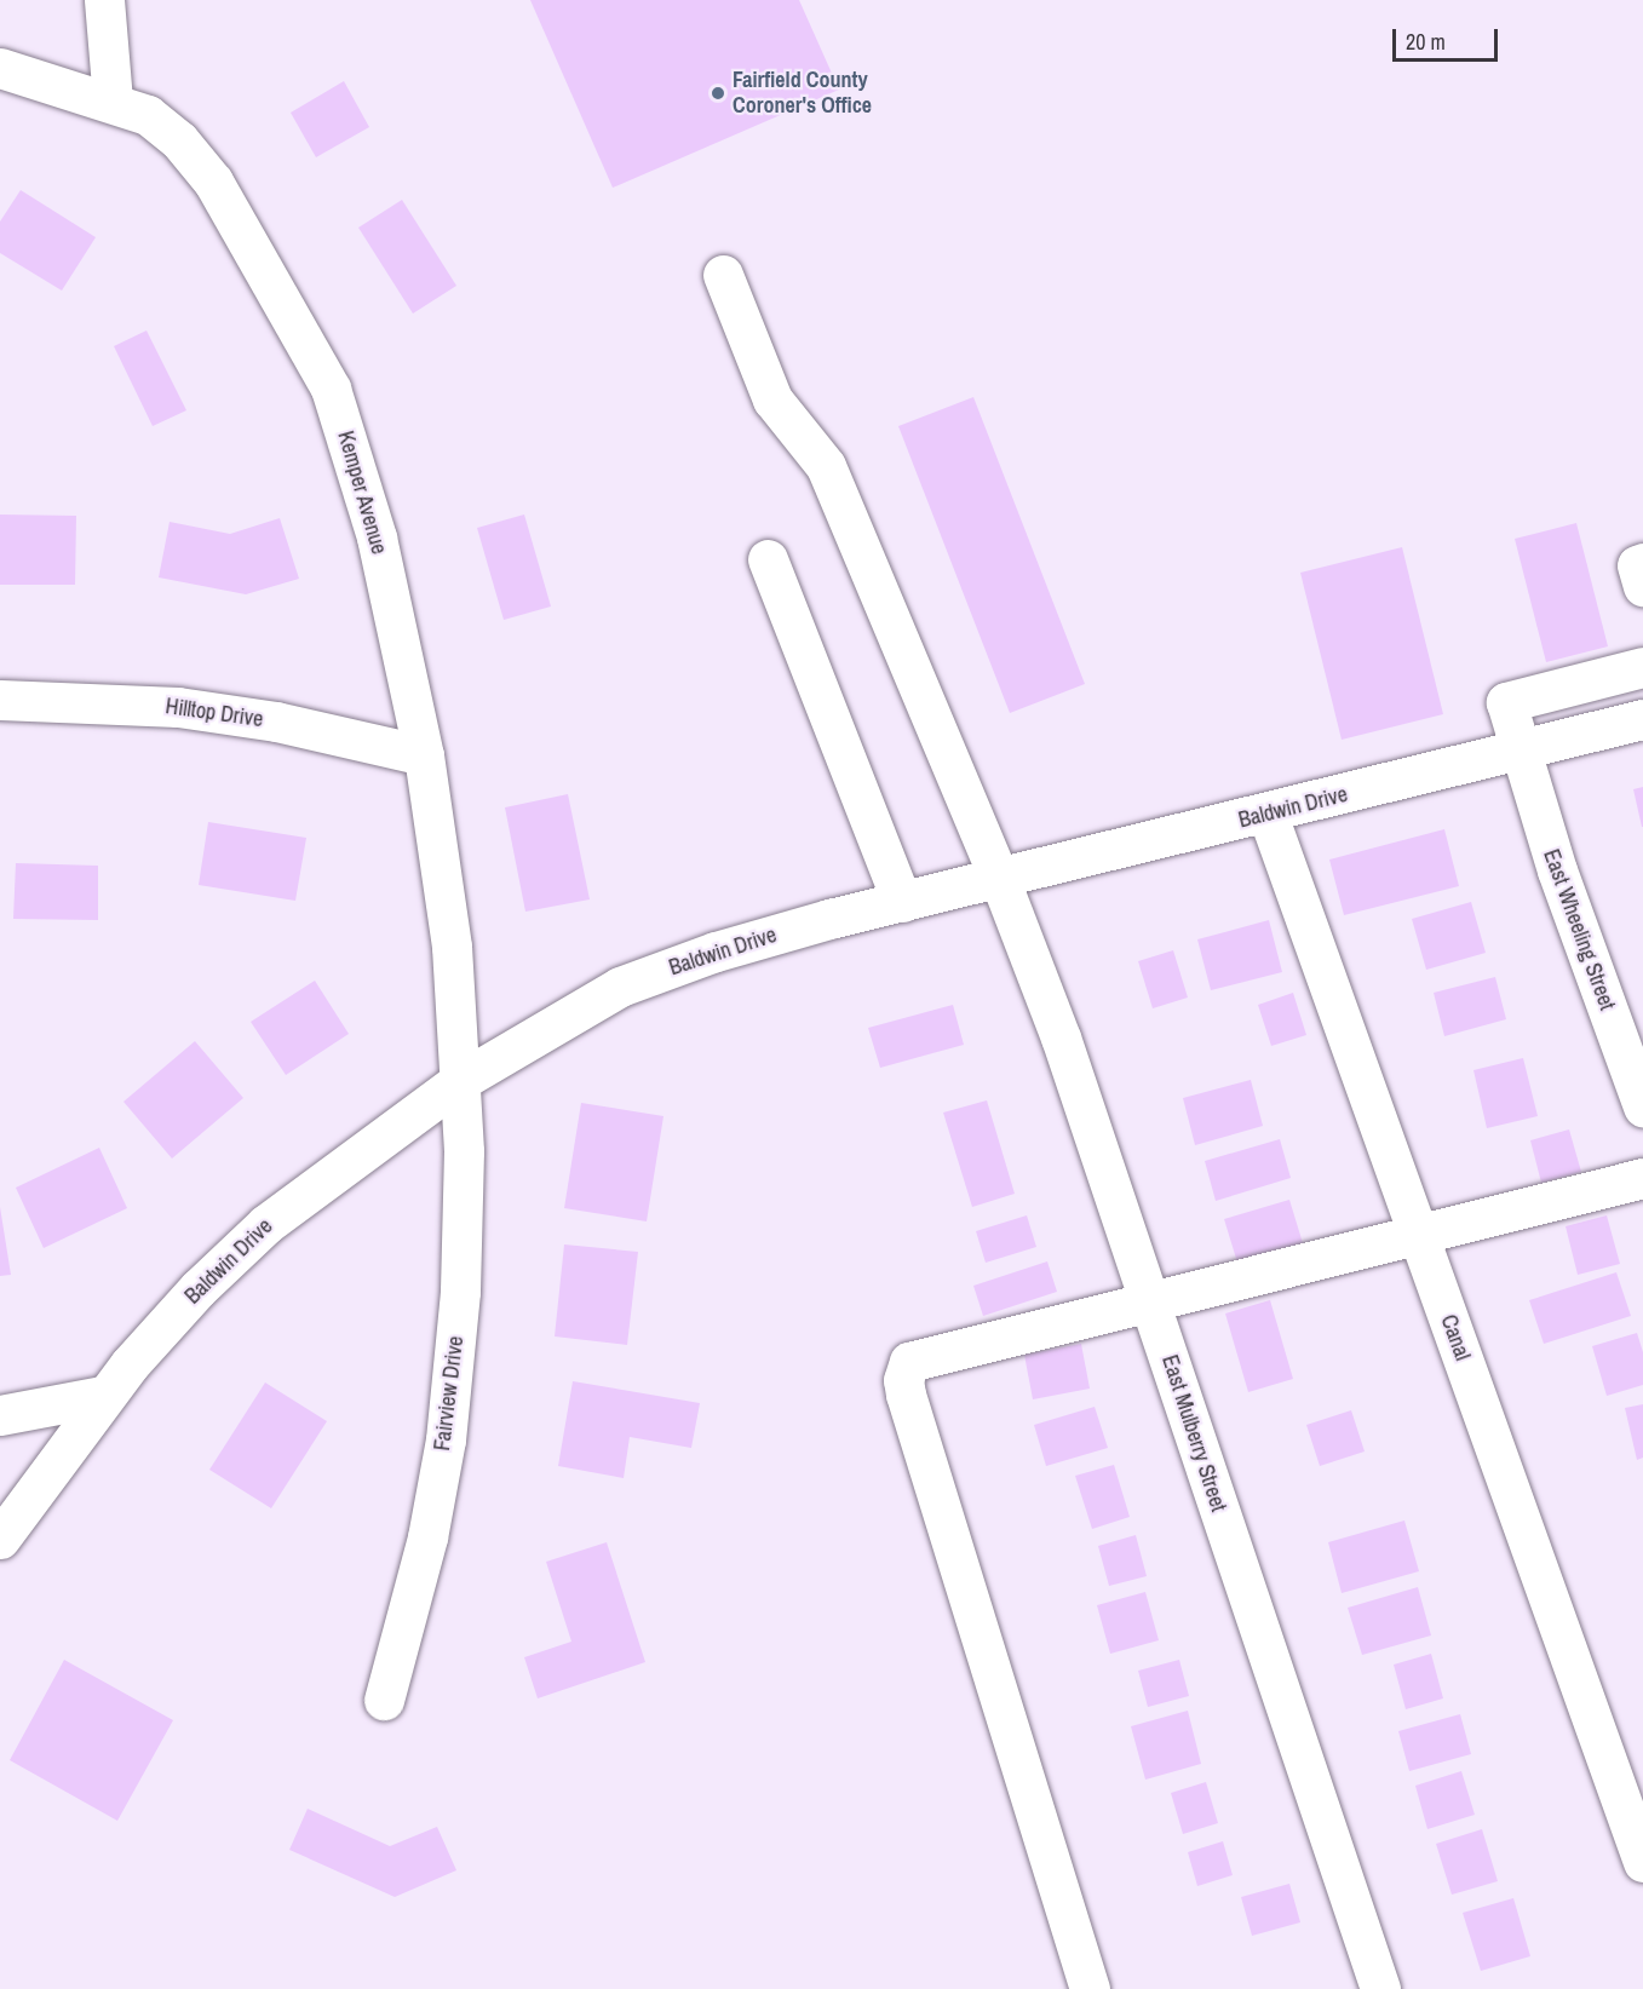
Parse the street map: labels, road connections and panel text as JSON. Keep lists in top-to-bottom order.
{
  "streets": {
    "street": [
      "Kemper Avenue",
      "Hilltop Drive",
      "Baldwin Drive",
      "East Wheeling Street",
      "Canal",
      "Fairview Drive",
      "East Mulberry Street"
    ]
  },
  "crossings": [
    ["Kemper Avenue", "Hilltop Drive"],
    ["Kemper Avenue", "Baldwin Drive"],
    ["Kemper Avenue", "Fairview Drive"],
    ["Baldwin Drive", "East Wheeling Street"],
    ["Baldwin Drive", "Canal"],
    ["Baldwin Drive", "Fairview Drive"],
    ["Baldwin Drive", "East Mulberry Street"]
  ],
  "places": ["Fairfield County Coroner's Office"],
  "scale_bar": "20 m"
}
